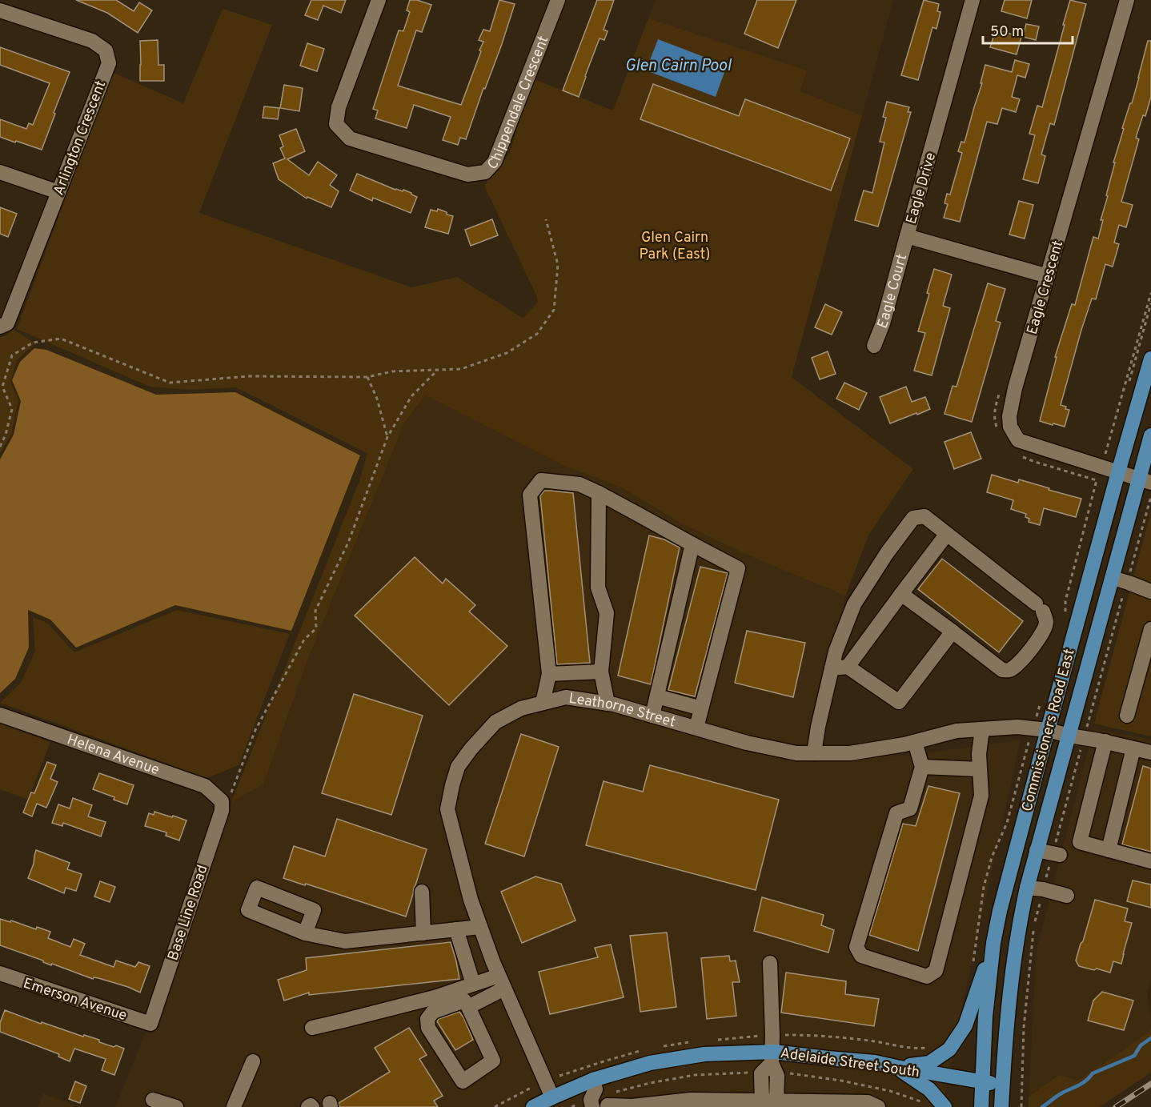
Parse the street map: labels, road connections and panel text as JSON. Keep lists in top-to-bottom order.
{
  "streets": {
    "main road": ["Commissioners Road East", "Adelaide Street South"],
    "street": [
      "Chippendale Crescent",
      "Arlington Crescent",
      "Eagle Drive",
      "Eagle Crescent",
      "Eagle Court",
      "Leathorne Street",
      "Helena Avenue",
      "Base Line Road",
      "Emerson Avenue"
    ]
  },
  "crossings": [
    ["Eagle Drive", "Eagle Crescent"],
    ["Eagle Drive", "Eagle Court"],
    ["Eagle Crescent", "Commissioners Road East"],
    ["Leathorne Street", "Commissioners Road East"],
    ["Leathorne Street", "Adelaide Street South"],
    ["Commissioners Road East", "Adelaide Street South"],
    ["Helena Avenue", "Base Line Road"],
    ["Base Line Road", "Emerson Avenue"]
  ],
  "water": ["Glen Cairn Pool"],
  "parks": ["Glen Cairn Park (East)"],
  "scale_bar": "50 m"
}
